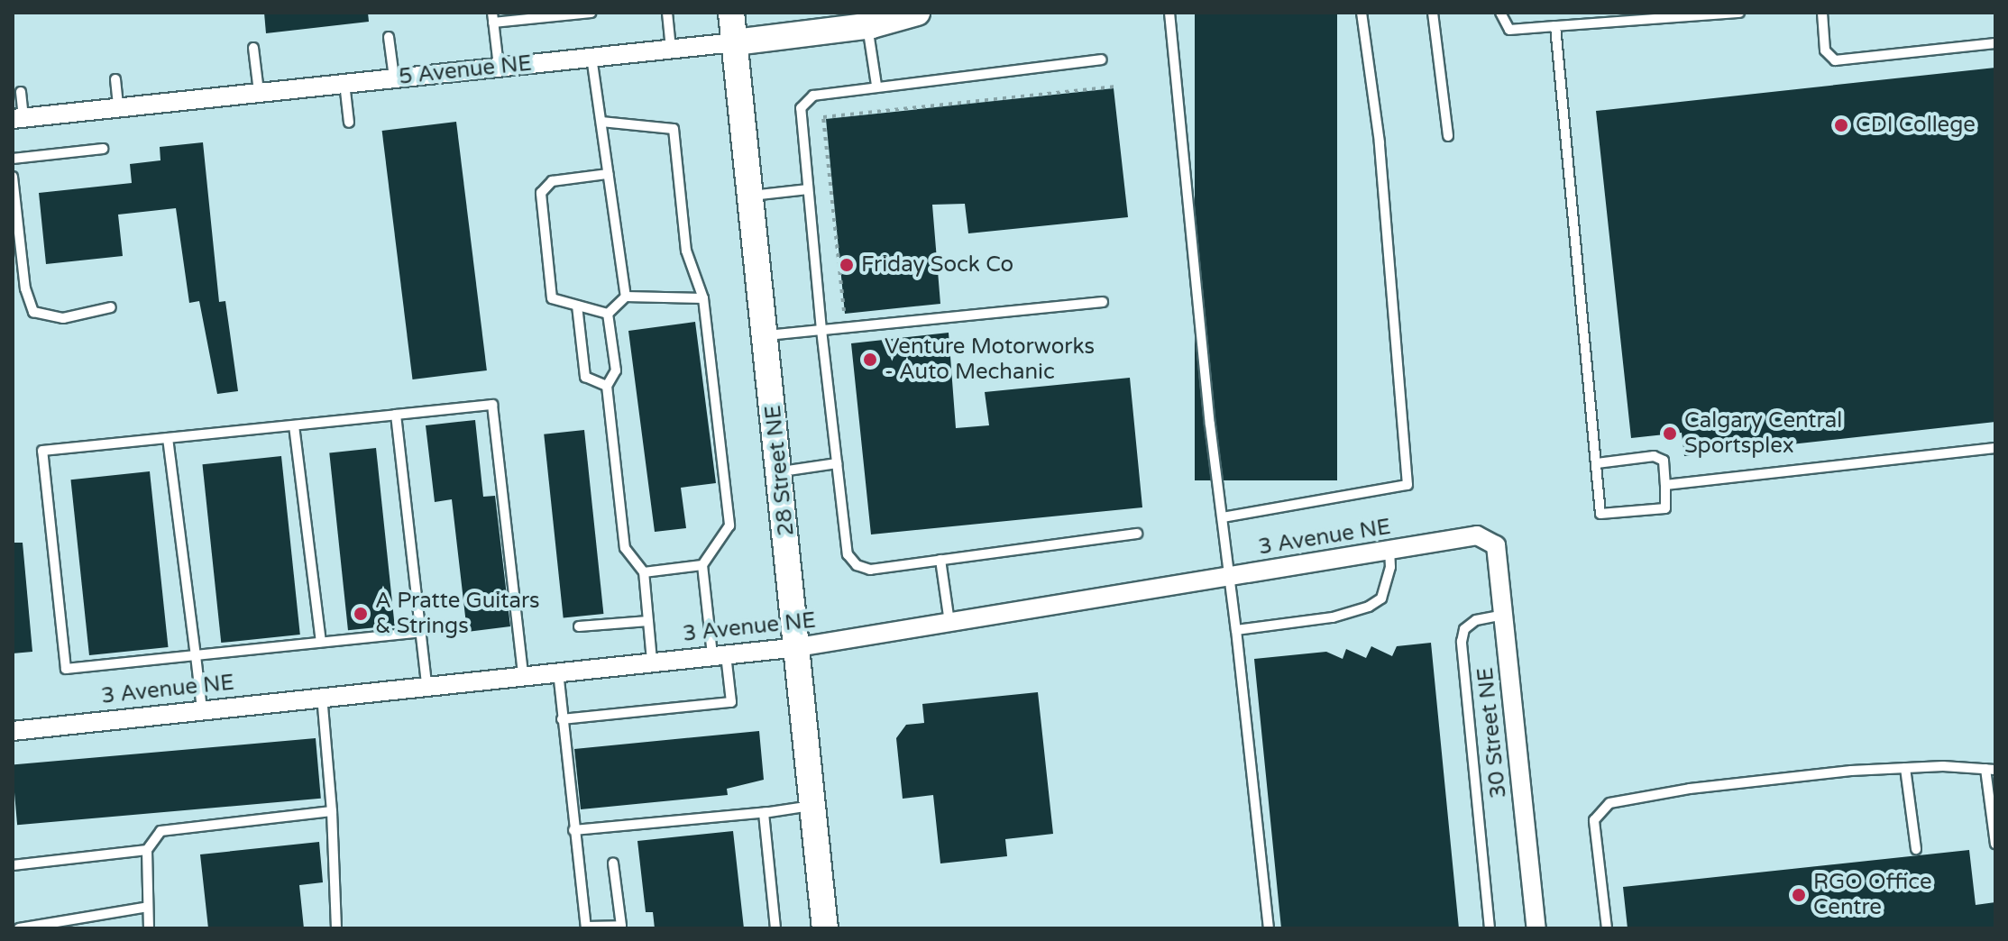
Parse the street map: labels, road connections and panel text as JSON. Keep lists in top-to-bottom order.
{
  "streets": {
    "street": [
      "5 Avenue NE",
      "28 Street NE",
      "3 Avenue NE",
      "30 Street NE"
    ]
  },
  "crossings": [
    ["5 Avenue NE", "28 Street NE"],
    ["28 Street NE", "3 Avenue NE"],
    ["3 Avenue NE", "30 Street NE"]
  ],
  "places": [
    "CDI College",
    "Friday Sock Co",
    "Venture Motorworks - Auto Mechanic",
    "Calgary Central Sportsplex",
    "A Pratte Guitars & Strings",
    "RGO Office Centre"
  ]
}
